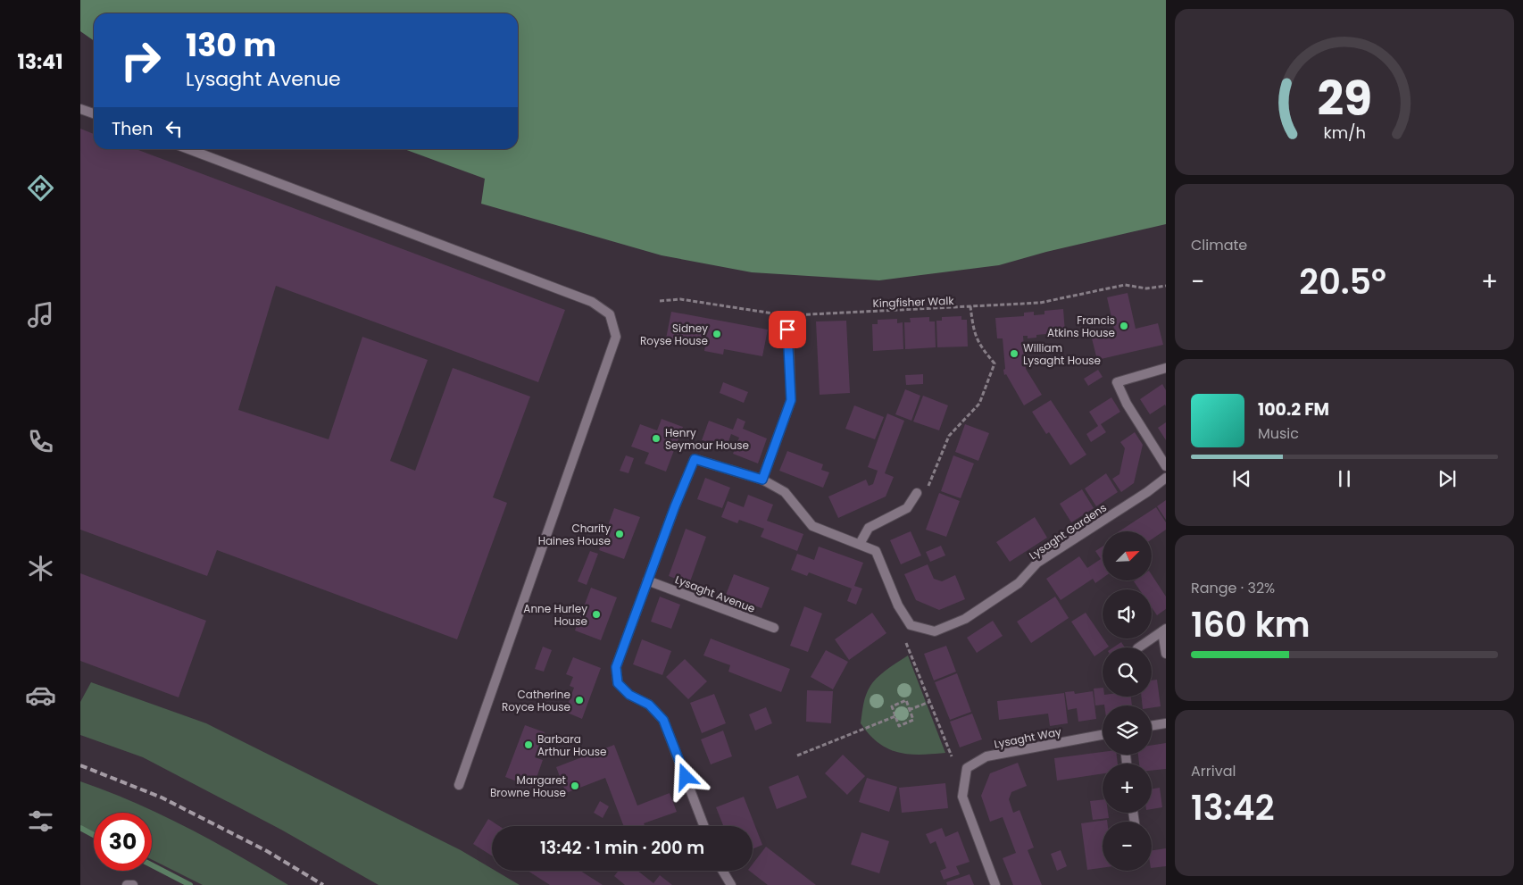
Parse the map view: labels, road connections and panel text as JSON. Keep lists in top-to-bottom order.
{
  "streets": {
    "street": ["Lysaght Gardens", "Lysaght Avenue", "Lysaght Way"],
    "path": ["Kingfisher Walk"]
  },
  "places": [
    "Francis Atkins House",
    "Sidney Royse House",
    "William Lysaght House",
    "Henry Seymour House",
    "Charity Haines House",
    "Anne Hurley House",
    "Catherine Royce House",
    "Barbara Arthur House",
    "Margaret Browne House"
  ],
  "north": "top right",
  "page": {
    "tabs": "13:41",
    "turn": ["130 m", "Lysaght Avenue"],
    "then": "Then",
    "tile": [
      "Climate",
      ["Range · 32%", "160 km"],
      ["Arrival", "13:42"]
    ],
    "heat": ["−", "20.5°", "+"],
    "song": ["100.2 FM", "Music"],
    "map_buttons": ["+", "−"],
    "limit": "30",
    "trip": "13:42 · 1 min · 200 m",
    "gauge": ["29", "km/h"]
  }
}
